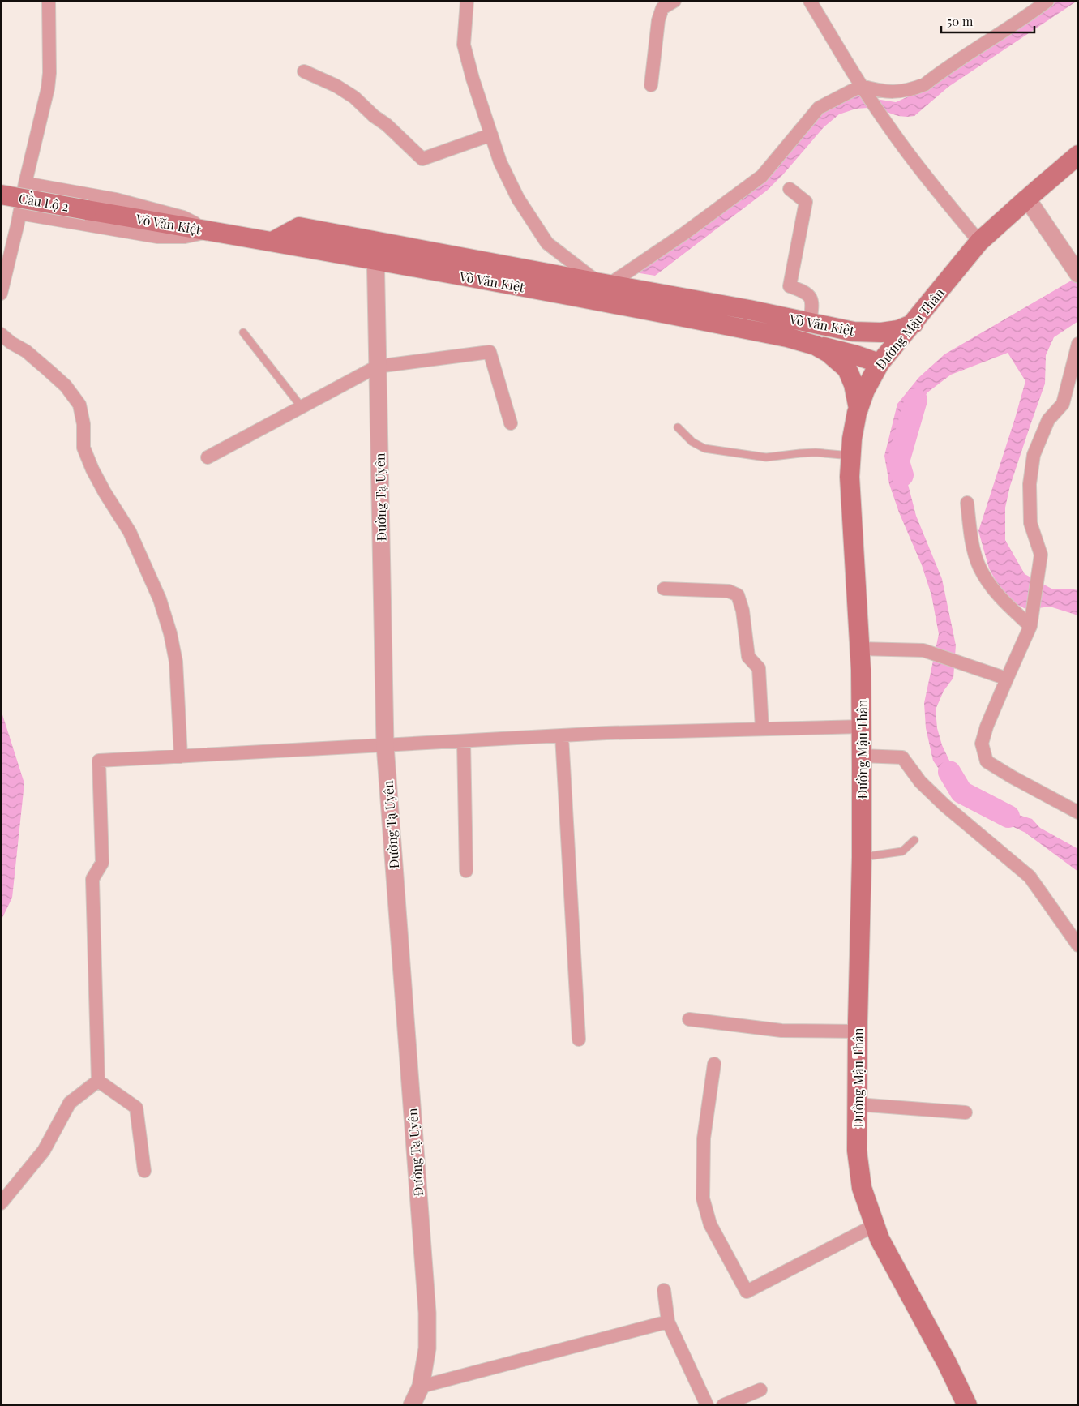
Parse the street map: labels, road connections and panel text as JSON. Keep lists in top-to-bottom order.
{
  "streets": {
    "main road": ["Cầu Lộ 2", "Võ Văn Kiệt", "Đường Mậu Thân"],
    "street": ["Đường Tạ Uyên"]
  },
  "crossings": [
    ["Cầu Lộ 2", "Võ Văn Kiệt"],
    ["Võ Văn Kiệt", "Đường Mậu Thân"],
    ["Võ Văn Kiệt", "Đường Tạ Uyên"]
  ],
  "scale_bar": "50 m"
}
